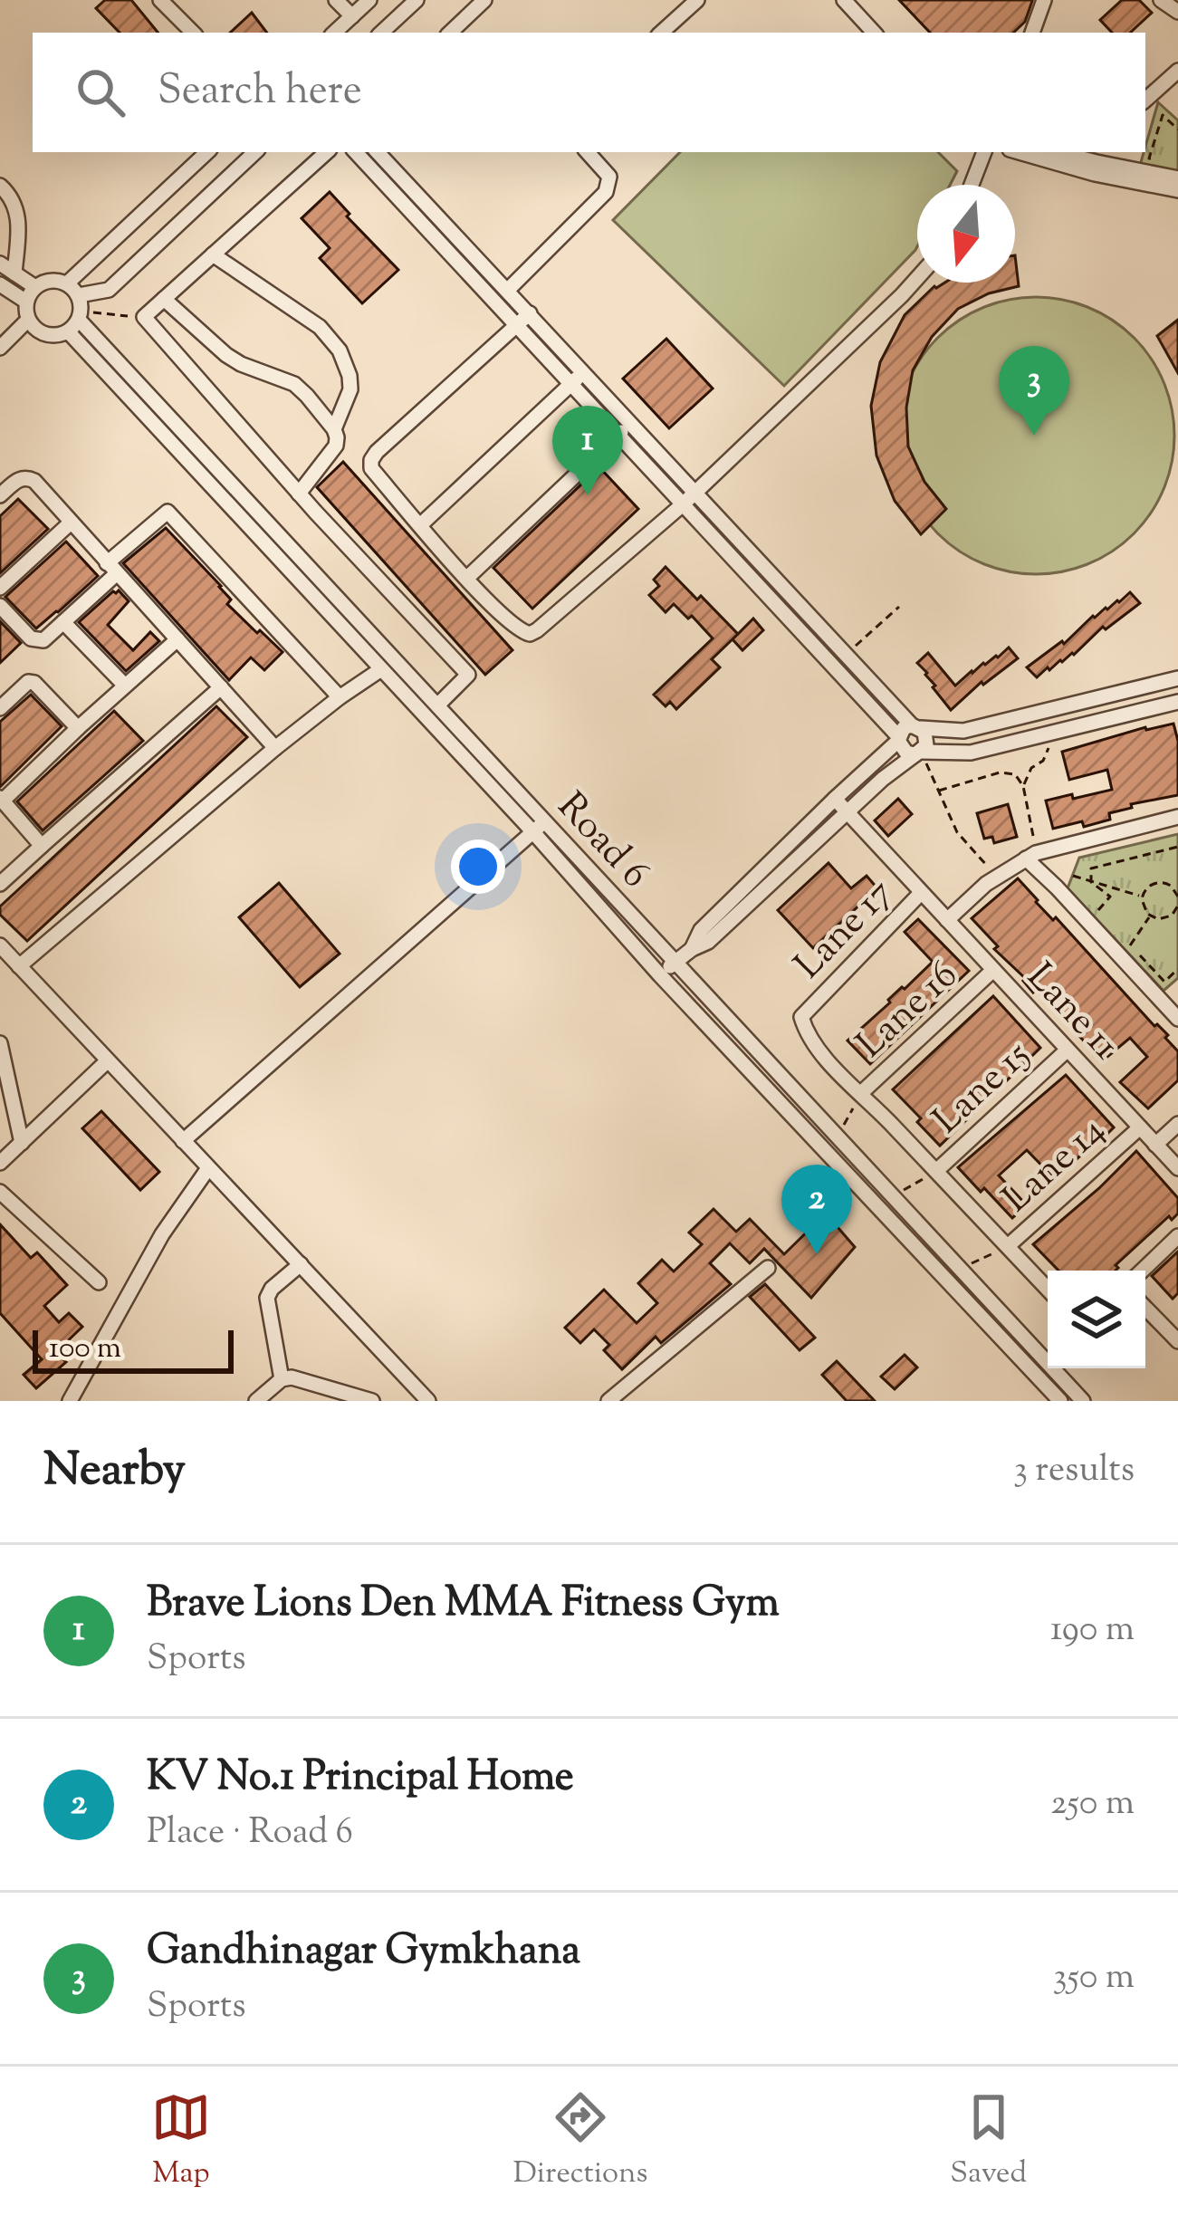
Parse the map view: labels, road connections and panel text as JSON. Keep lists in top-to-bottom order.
{
  "streets": {
    "street": [
      "Road 6",
      "Lane 17",
      "Lane 16",
      "Lane 11",
      "Lane 15",
      "Lane 14"
    ]
  },
  "crossings": [
    ["Lane 17", "Lane 16"],
    ["Lane 17", "Lane 11"],
    ["Lane 16", "Lane 11"],
    ["Lane 11", "Lane 15"],
    ["Lane 11", "Lane 14"]
  ],
  "scale_bar": "100 m",
  "north": "bottom",
  "page": {
    "search": "Search here",
    "pins": ["3", "1", "2"],
    "scale": "100 m",
    "heading": ["Nearby", "3 results"],
    "list": [
      {
        "mark": "1",
        "name": "Brave Lions Den MMA Fitness Gym",
        "note": "Sports",
        "value": "190 m"
      },
      {
        "mark": "2",
        "name": "KV No.1 Principal Home",
        "note": "Place · Road 6",
        "value": "250 m"
      },
      {
        "mark": "3",
        "name": "Gandhinagar Gymkhana",
        "note": "Sports",
        "value": "350 m"
      }
    ],
    "nav": ["Map", "Directions", "Saved"]
  }
}
